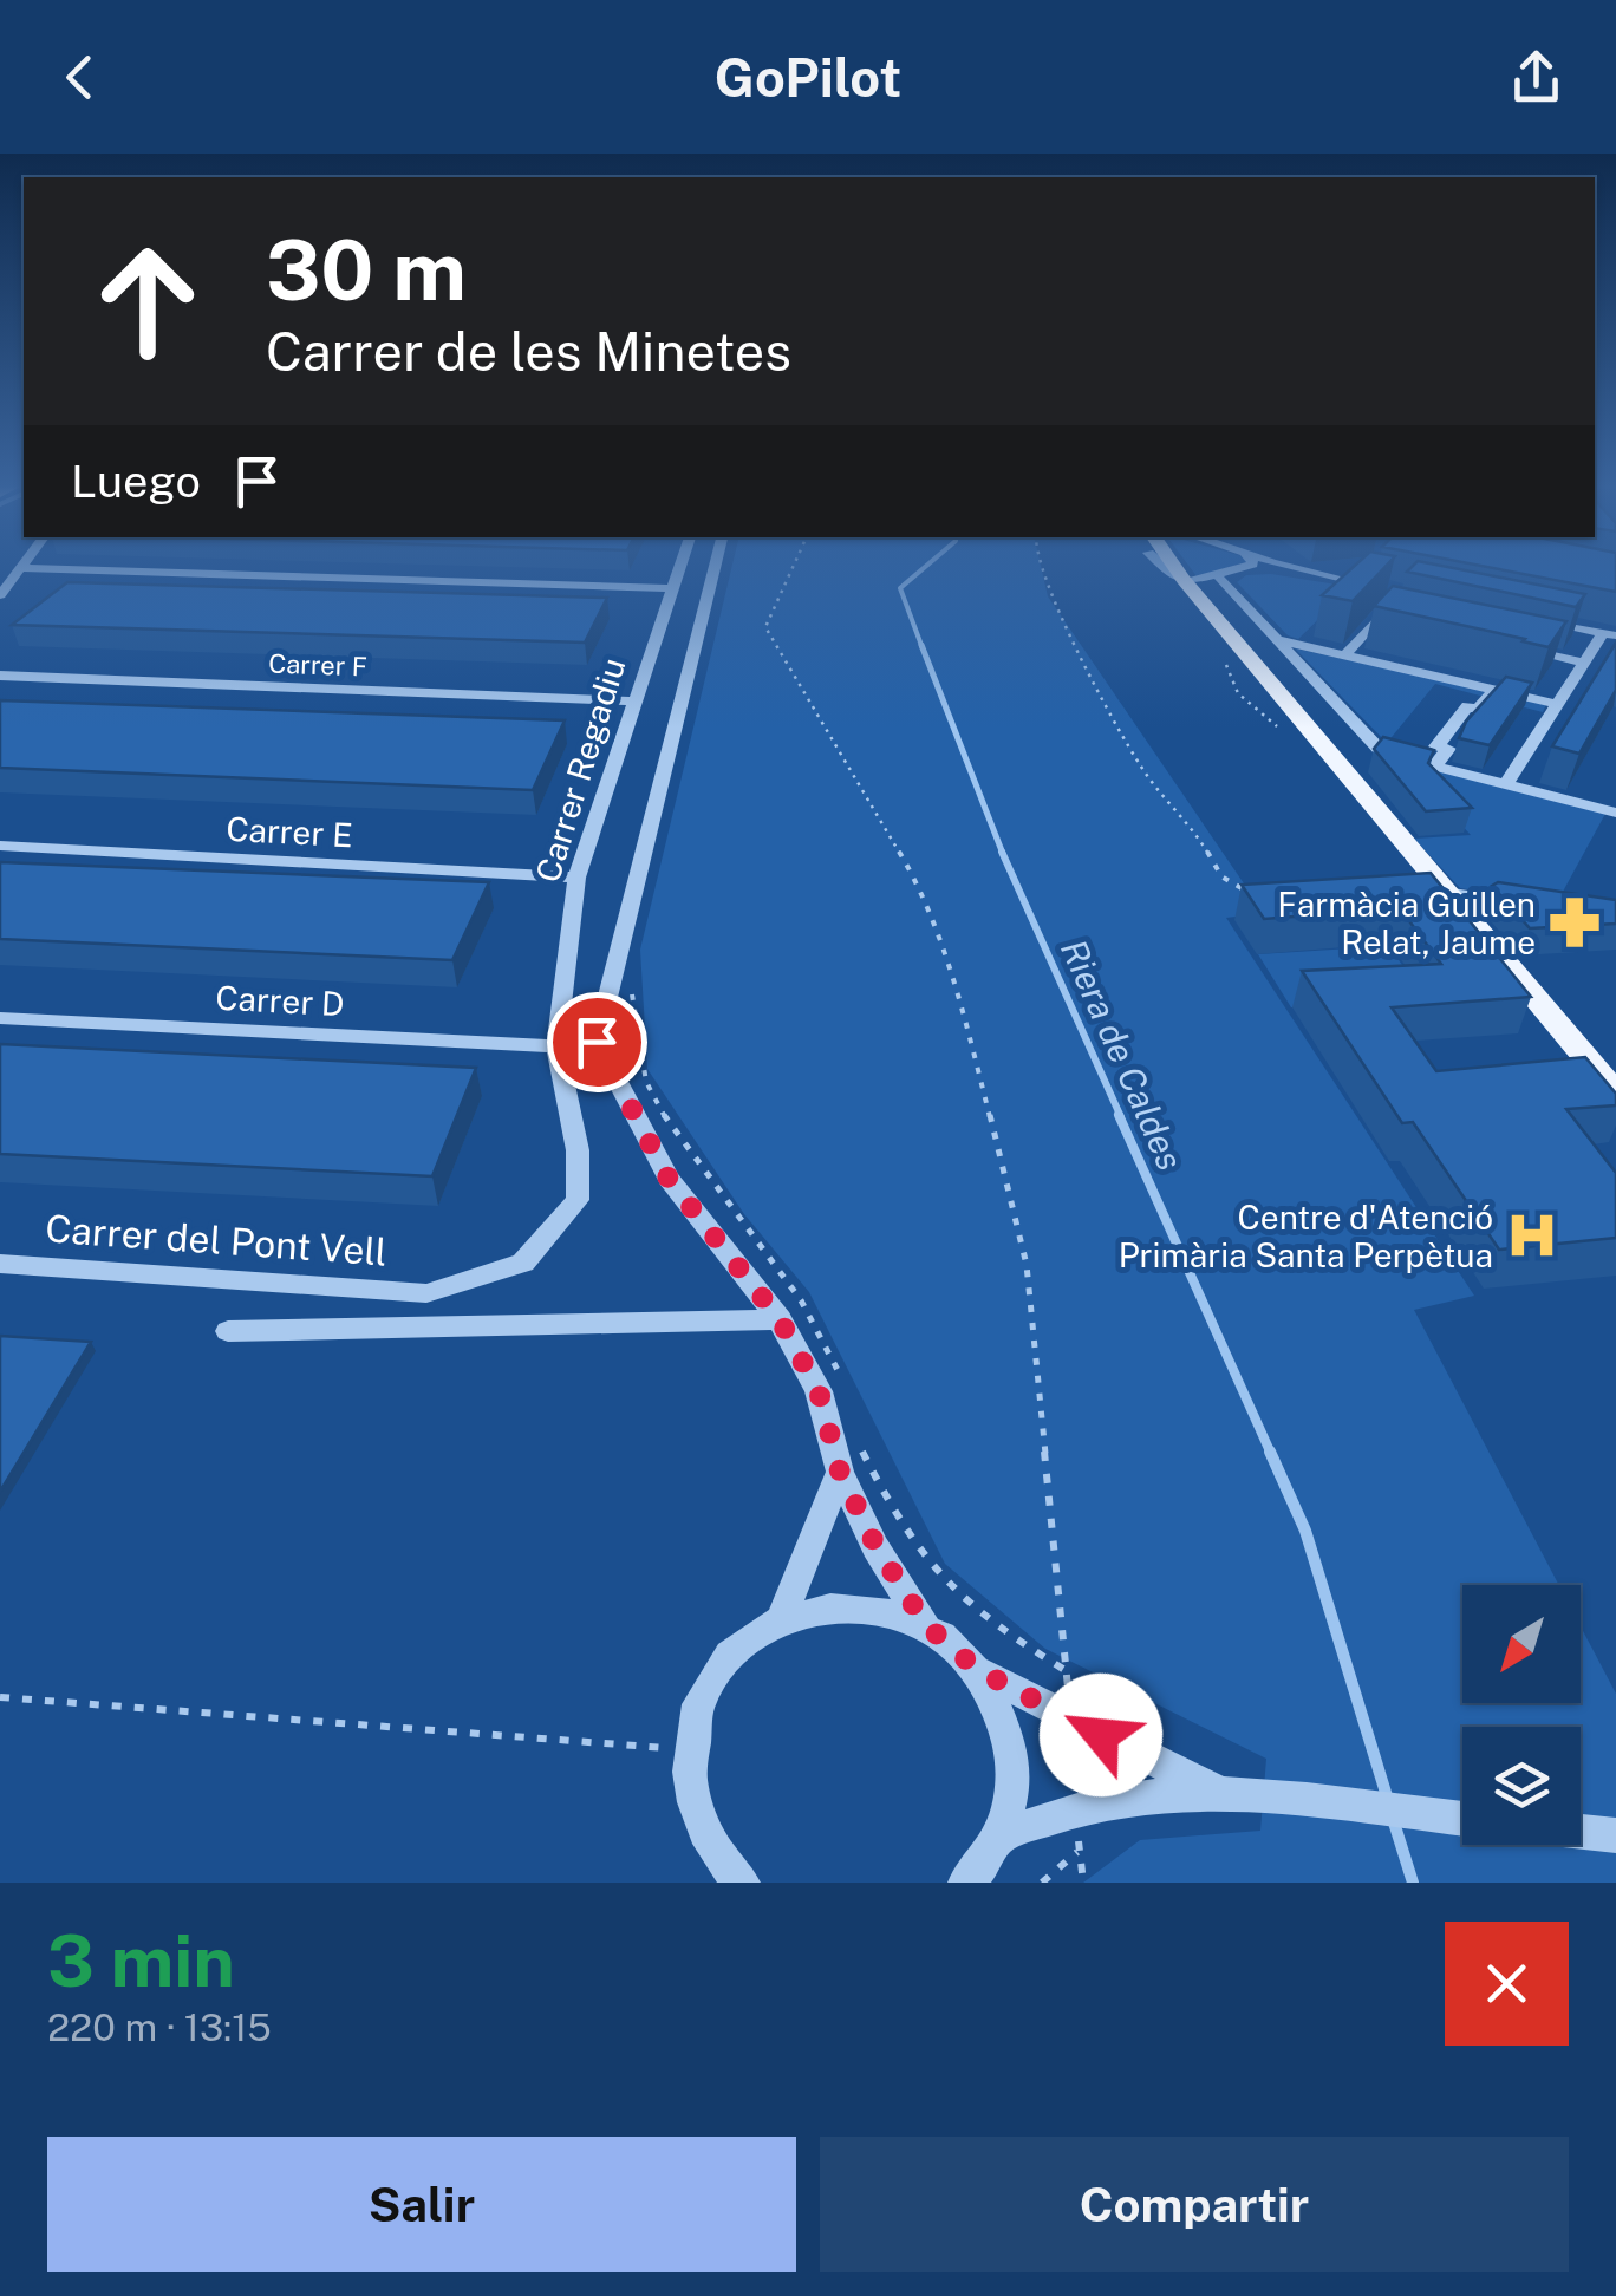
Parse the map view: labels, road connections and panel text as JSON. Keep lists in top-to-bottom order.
{
  "streets": {
    "street": [
      "Carrer F",
      "Carrer Regadiu",
      "Carrer E",
      "Carrer D",
      "Carrer del Pont Vell"
    ]
  },
  "crossings": [
    ["Carrer F", "Carrer Regadiu"],
    ["Carrer Regadiu", "Carrer E"],
    ["Carrer Regadiu", "Carrer D"],
    ["Carrer Regadiu", "Carrer del Pont Vell"]
  ],
  "water": ["Riera de Caldes"],
  "places": {
    "pharmacy": ["Farmàcia Guillen Relat, Jaume"],
    "hospital": ["Centre d'Atenció Primària Santa Perpètua"]
  },
  "north": "bottom left",
  "page": {
    "header": "GoPilot",
    "turn": ["30 m", "Carrer de les Minetes"],
    "then": "Luego",
    "heading": ["3 min", "220 m · 13:15"],
    "buttons": ["Salir", "Compartir"]
  }
}
